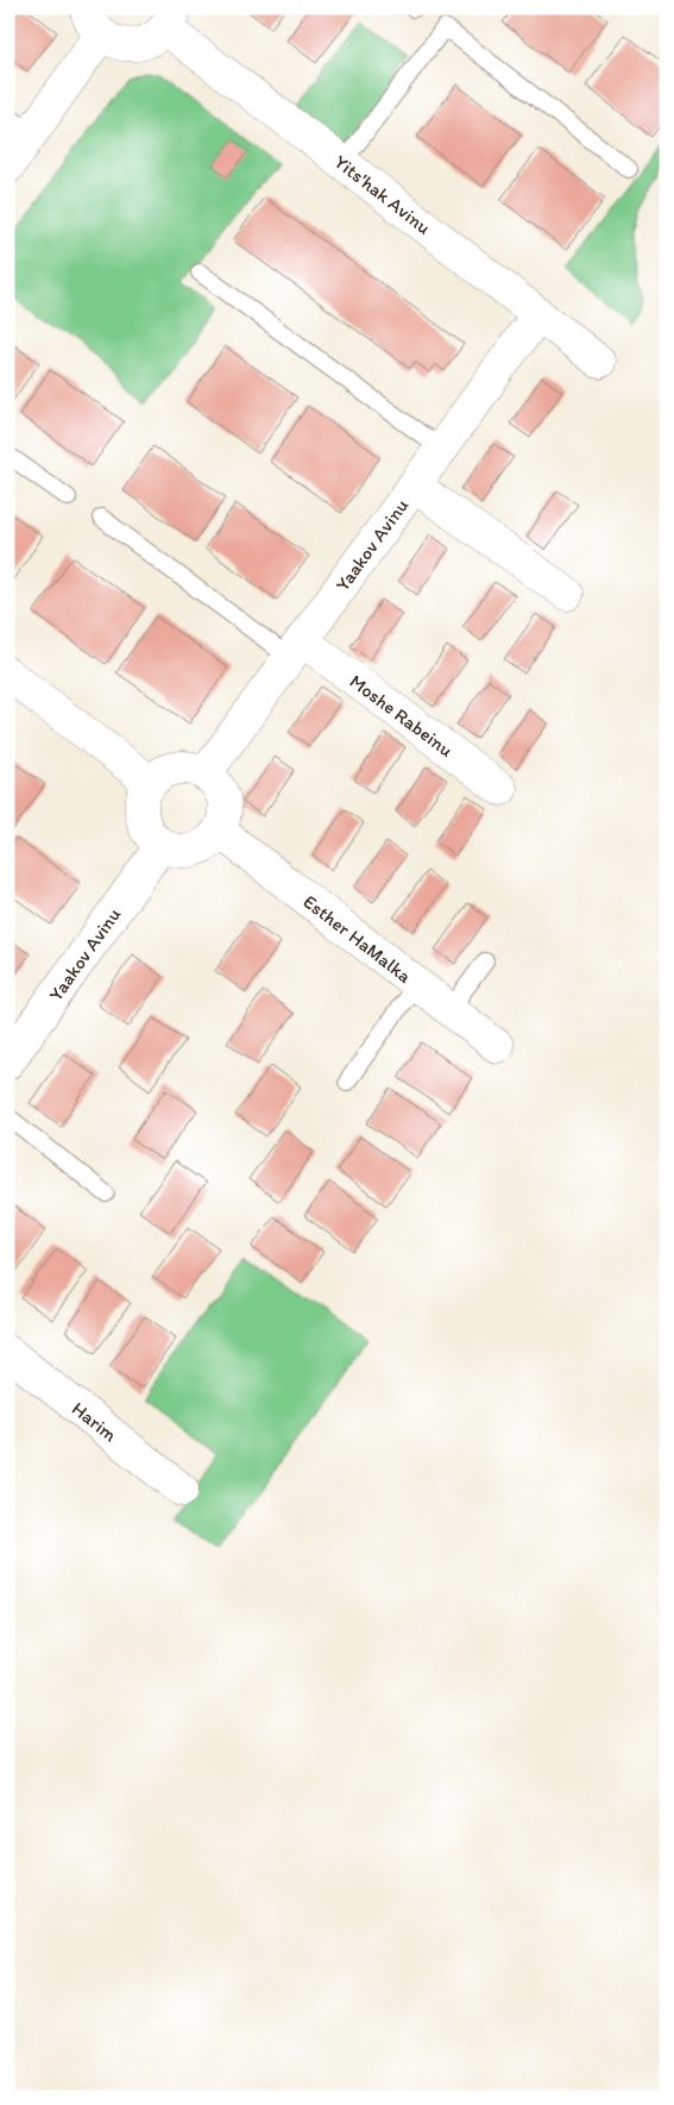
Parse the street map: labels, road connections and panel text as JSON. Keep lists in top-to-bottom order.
{
  "streets": {
    "street": [
      "Yits'hak Avinu",
      "Yaakov Avinu",
      "Moshe Rabeinu",
      "Esther HaMalka",
      "Harim"
    ]
  },
  "crossings": [
    ["Yits'hak Avinu", "Yaakov Avinu"],
    ["Yaakov Avinu", "Moshe Rabeinu"],
    ["Yaakov Avinu", "Esther HaMalka"]
  ]
}
